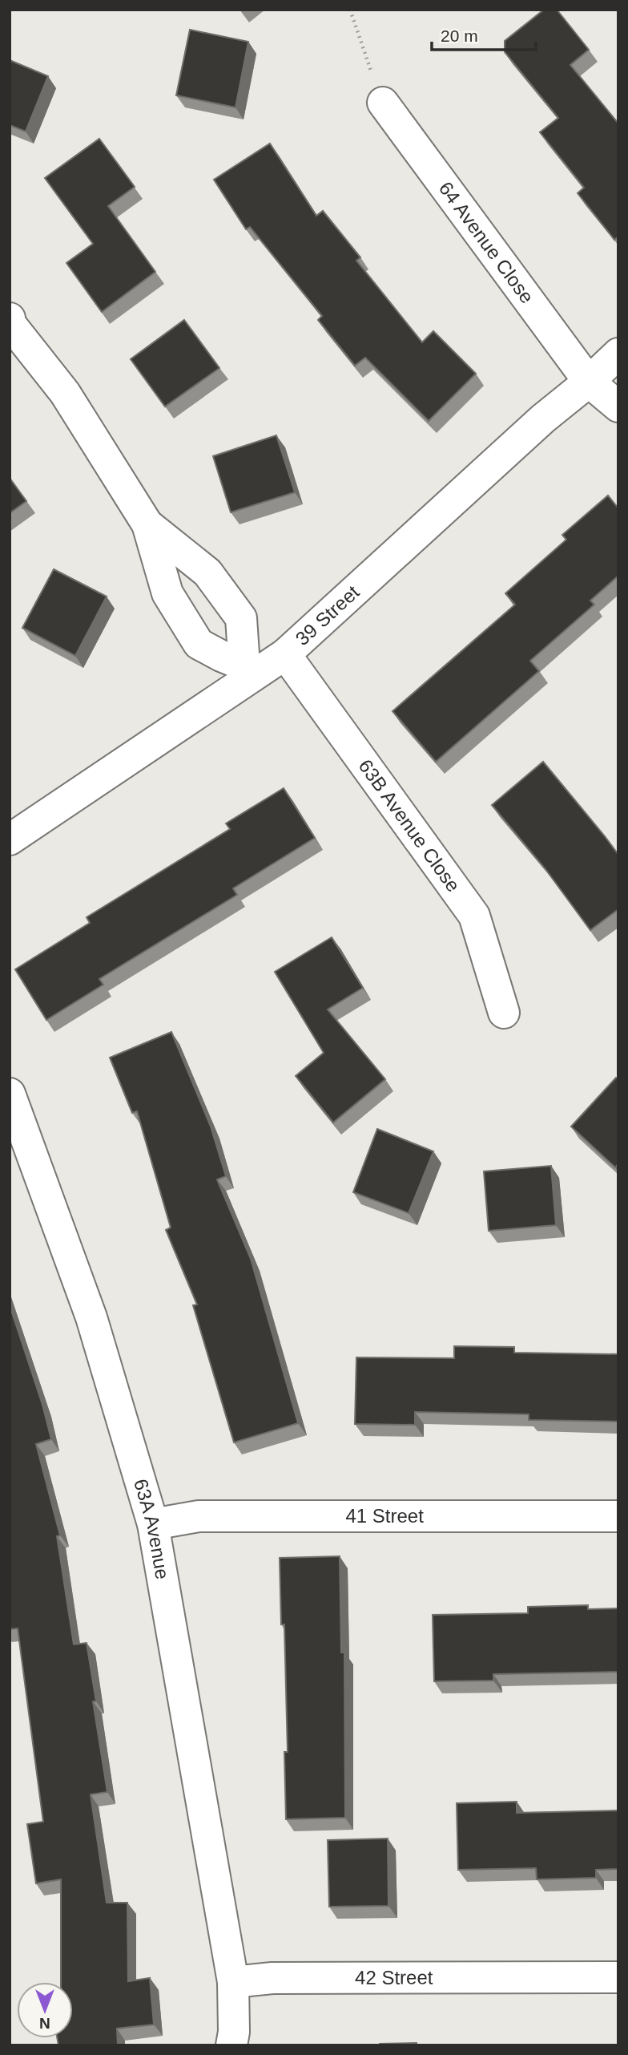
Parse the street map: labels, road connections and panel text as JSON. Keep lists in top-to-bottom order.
{
  "streets": {
    "street": [
      "64 Avenue Close",
      "39 Street",
      "63B Avenue Close",
      "41 Street",
      "63A Avenue",
      "42 Street"
    ]
  },
  "crossings": [
    ["64 Avenue Close", "39 Street"],
    ["39 Street", "63B Avenue Close"],
    ["41 Street", "63A Avenue"],
    ["63A Avenue", "42 Street"]
  ],
  "scale_bar": "20 m",
  "north": "bottom"
}
